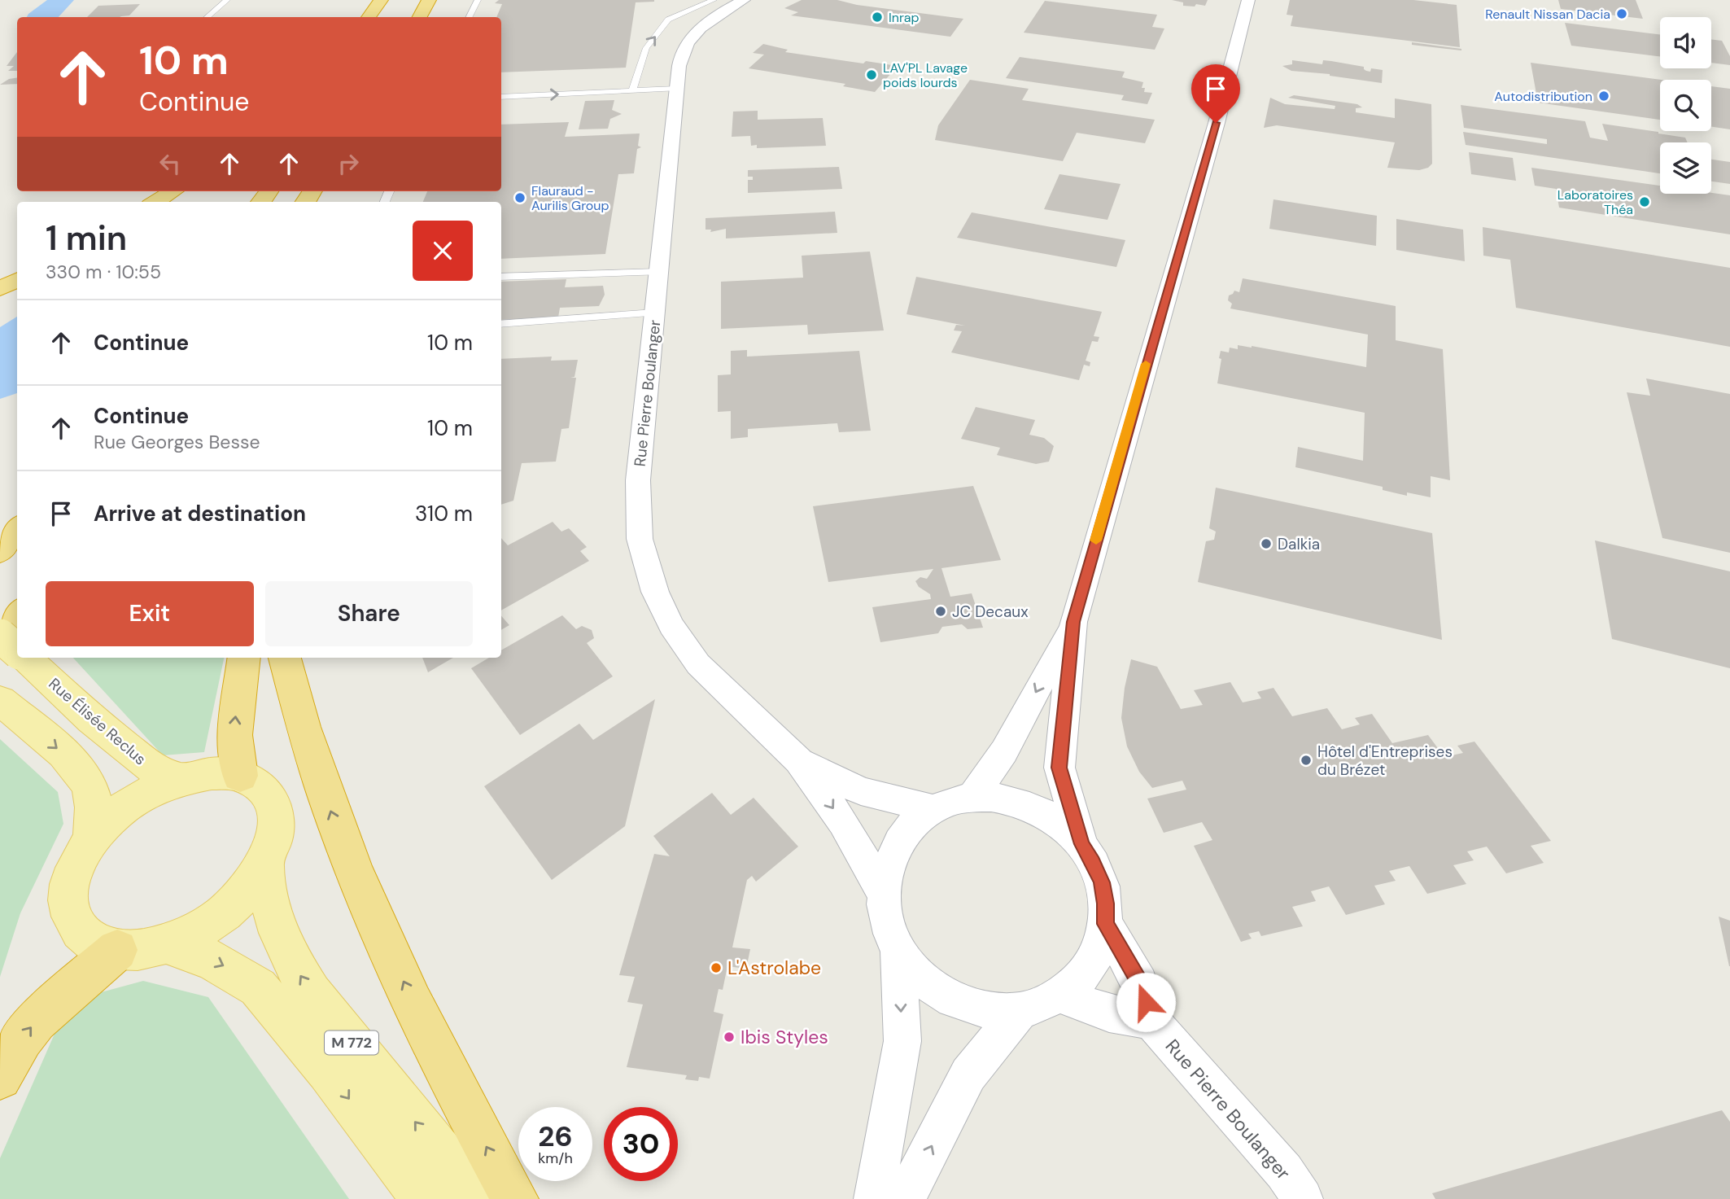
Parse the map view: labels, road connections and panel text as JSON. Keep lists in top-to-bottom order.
{
  "streets": {
    "main road": ["Rue Élisée Reclus", "M 772"],
    "street": ["Rue Pierre Boulanger"]
  },
  "crossings": [
    ["Rue Élisée Reclus", "M 772"]
  ],
  "places": [
    "Renault Nissan Dacia",
    "Inrap",
    "LAV'PL Lavage poids lourds",
    "Autodistribution",
    "Flauraud - Aurilis Group",
    "Laboratoires Théa",
    "Dalkia",
    "JC Decaux",
    "Hôtel d'Entreprises du Brézet",
    "L'Astrolabe",
    "Ibis Styles"
  ],
  "page": {
    "turn": ["10 m", "Continue"],
    "heading": ["1 min", "330 m · 10:55"],
    "list": [
      {
        "name": "Continue",
        "value": "10 m"
      },
      {
        "name": "Continue",
        "note": "Rue Georges Besse",
        "value": "10 m"
      },
      {
        "name": "Arrive at destination",
        "value": "310 m"
      }
    ],
    "buttons": ["Exit", "Share"],
    "speed": "26 km/h",
    "limit": "30"
  }
}
